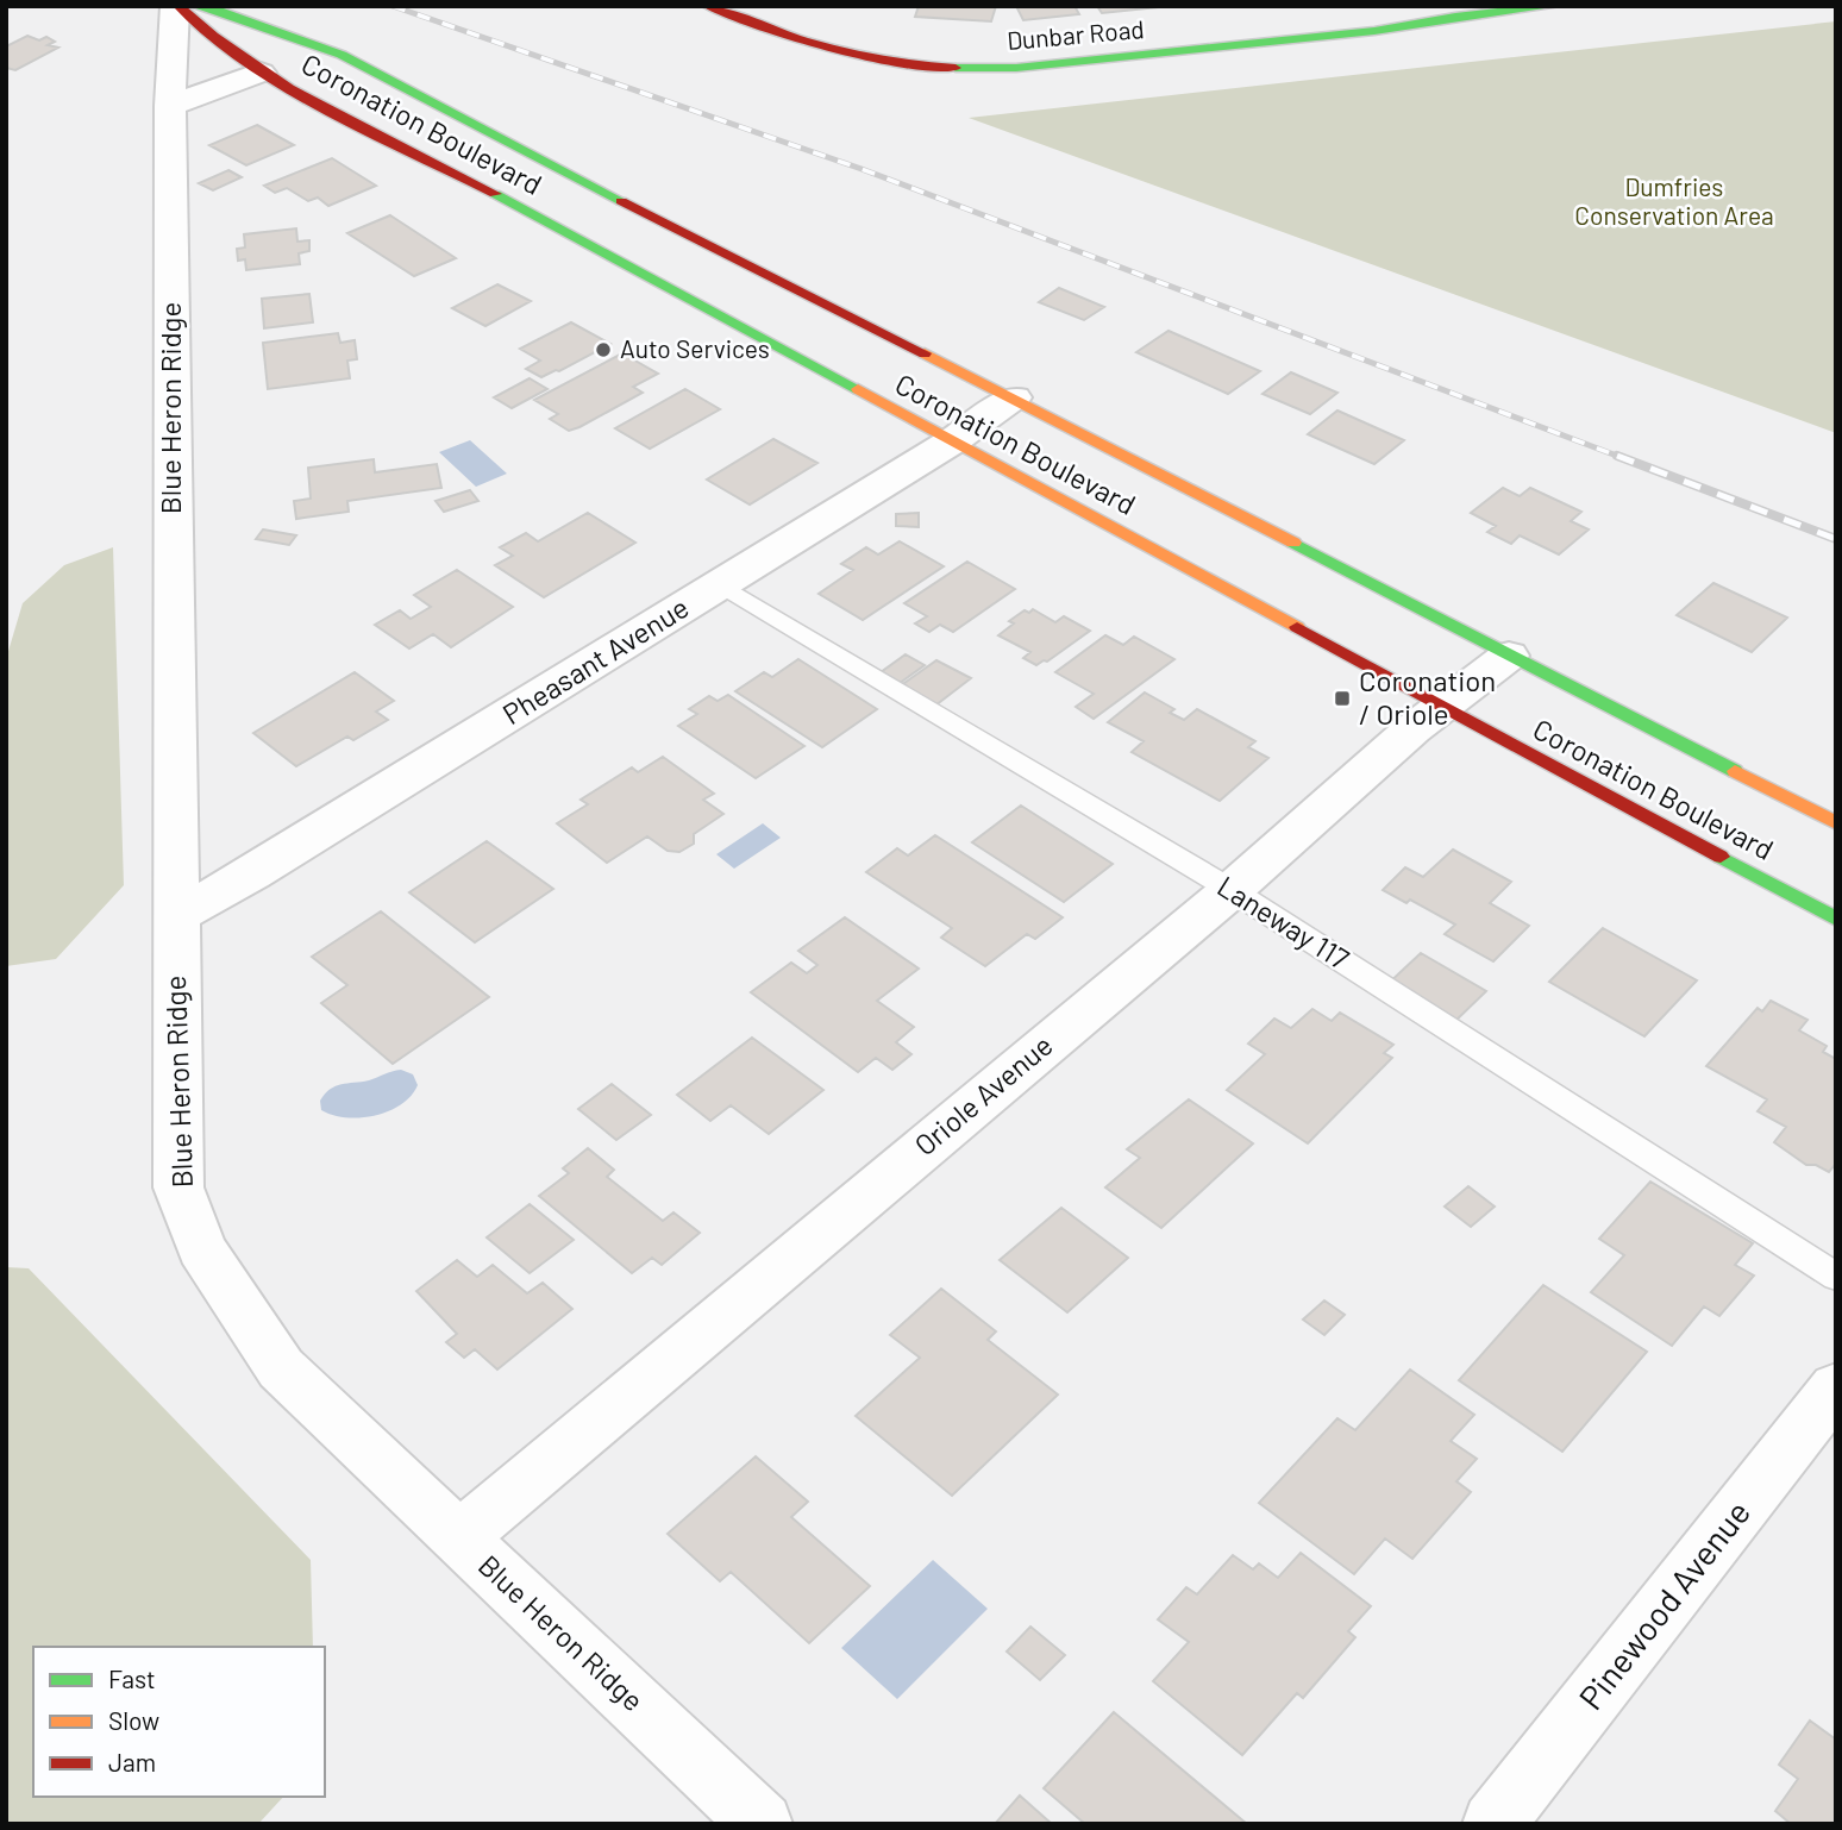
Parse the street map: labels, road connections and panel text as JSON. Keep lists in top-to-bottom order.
{
  "streets": {
    "main road": ["Dunbar Road", "Coronation Boulevard"],
    "street": [
      "Blue Heron Ridge",
      "Pheasant Avenue",
      "Oriole Avenue",
      "Pinewood Avenue"
    ],
    "lane": ["Laneway 117"]
  },
  "crossings": [
    ["Coronation Boulevard", "Blue Heron Ridge"],
    ["Coronation Boulevard", "Pheasant Avenue"],
    ["Coronation Boulevard", "Oriole Avenue"],
    ["Blue Heron Ridge", "Pheasant Avenue"],
    ["Blue Heron Ridge", "Oriole Avenue"],
    ["Pheasant Avenue", "Laneway 117"],
    ["Laneway 117", "Oriole Avenue"]
  ],
  "parks": ["Dumfries Conservation Area"],
  "places": {
    "other": ["Auto Services"],
    "transit": ["Coronation / Oriole"]
  },
  "legend": ["Fast", "Slow", "Jam"]
}
